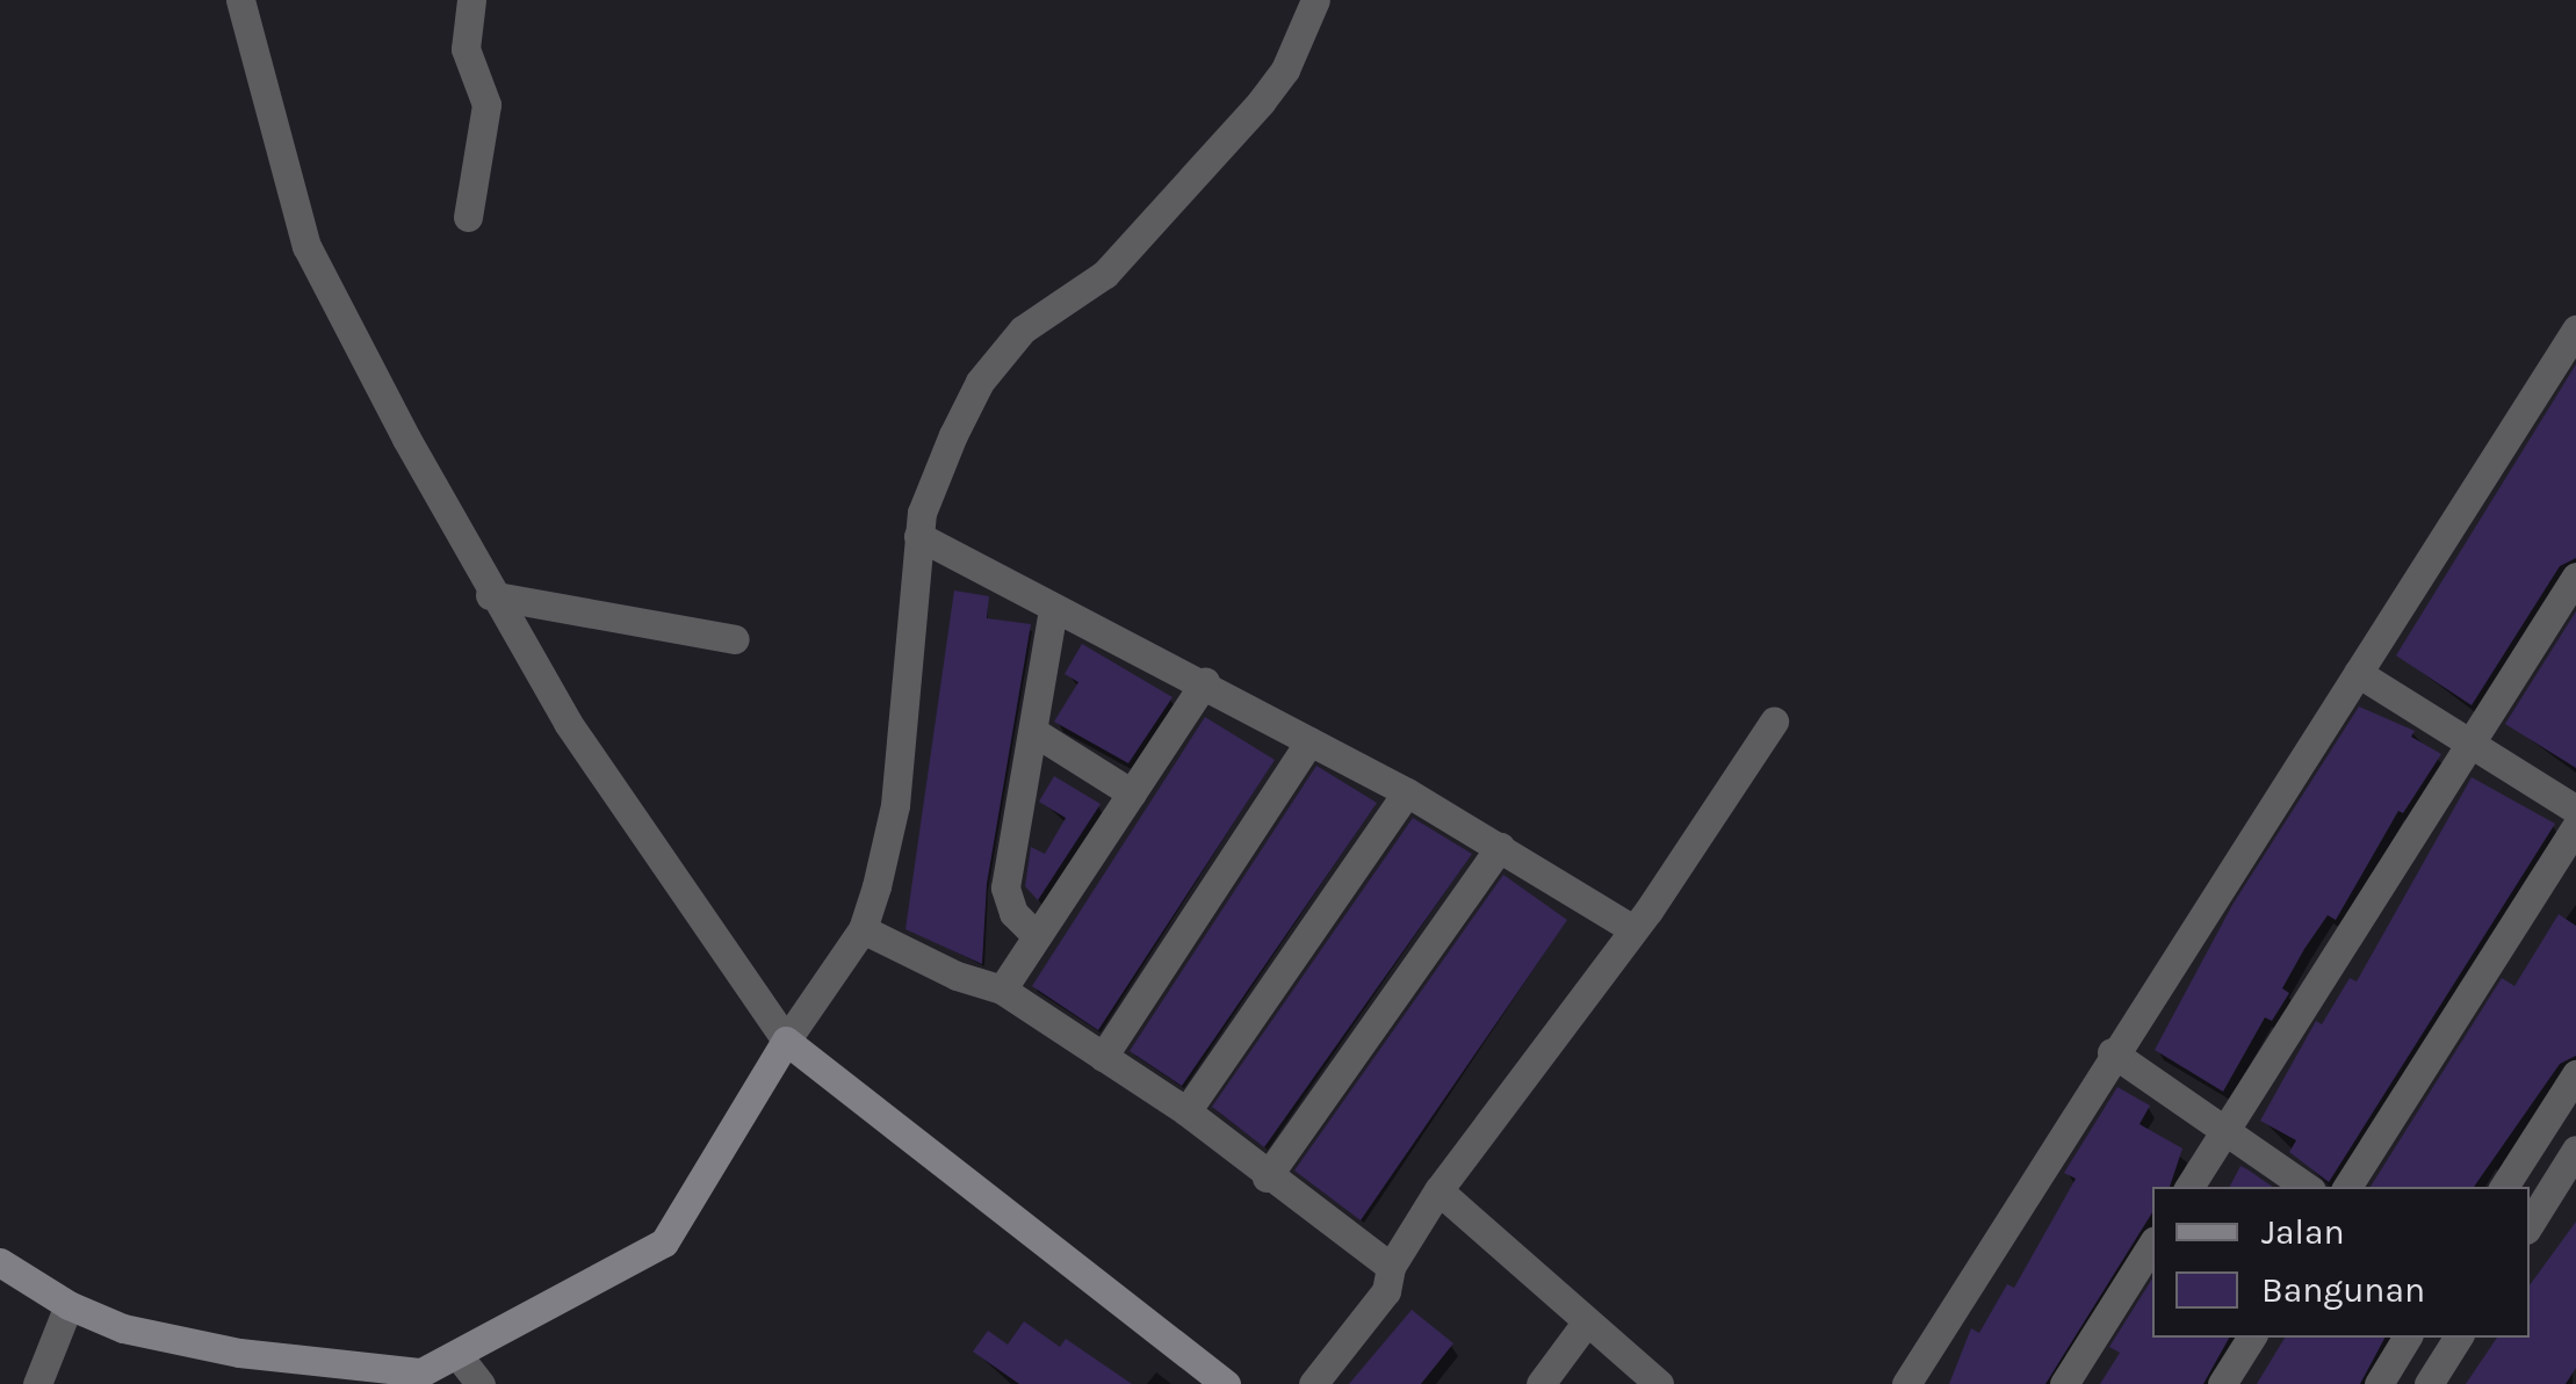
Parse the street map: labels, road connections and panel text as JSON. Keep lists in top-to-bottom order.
{
  "legend": ["Jalan", "Bangunan"]
}
